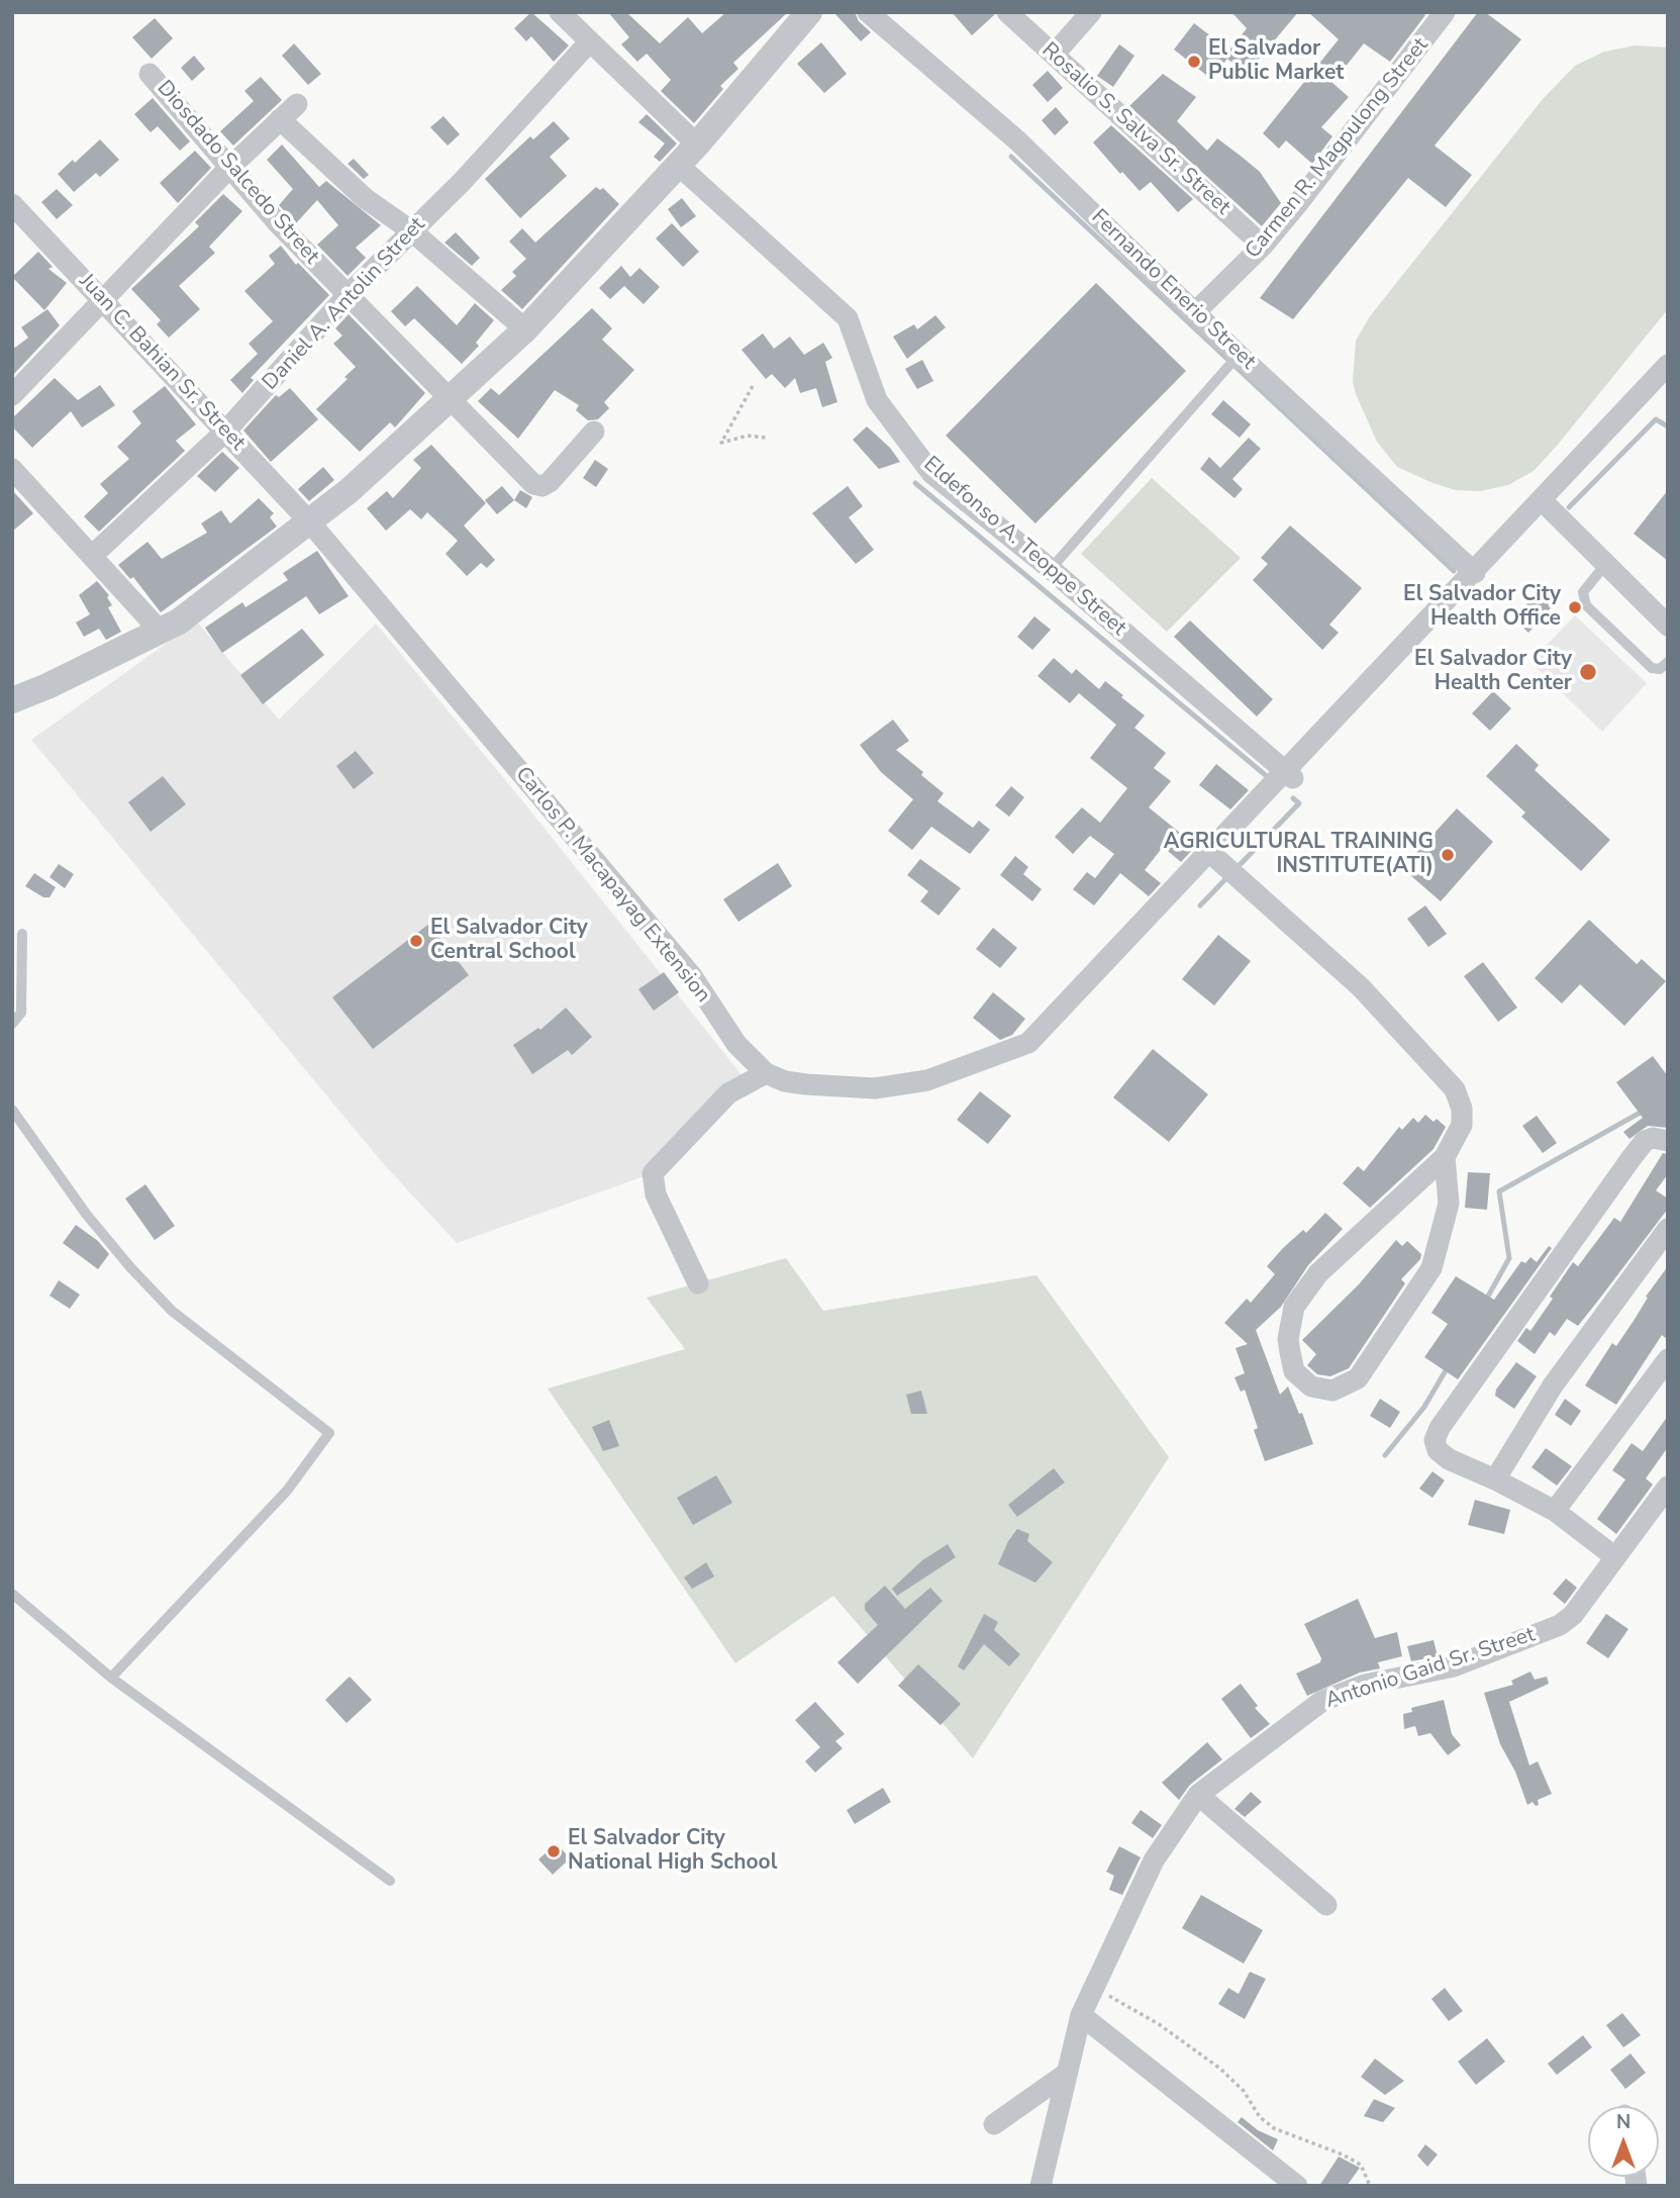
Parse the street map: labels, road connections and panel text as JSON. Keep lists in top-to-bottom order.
{
  "streets": {
    "street": [
      "Rosalio S. Salva Sr. Street",
      "Carmen R. Magpulong Street",
      "Diosdado Salcedo Street",
      "Fernando Enerio Street",
      "Daniel A. Antolin Street",
      "Juan C. Bahian Sr. Street",
      "Eldefonso A. Teoppe Street",
      "Carlos P. Macapayag Extension",
      "Antonio Gaid Sr. Street"
    ]
  },
  "crossings": [
    ["Rosalio S. Salva Sr. Street", "Carmen R. Magpulong Street"],
    ["Carmen R. Magpulong Street", "Fernando Enerio Street"],
    ["Diosdado Salcedo Street", "Daniel A. Antolin Street"],
    ["Daniel A. Antolin Street", "Juan C. Bahian Sr. Street"],
    ["Juan C. Bahian Sr. Street", "Carlos P. Macapayag Extension"]
  ],
  "places": [
    "El Salvador Public Market",
    "El Salvador City Health Office",
    "El Salvador City Health Center",
    "AGRICULTURAL TRAINING INSTITUTE(ATI)",
    "El Salvador City Central School",
    "El Salvador City National High School"
  ],
  "north": "top"
}
